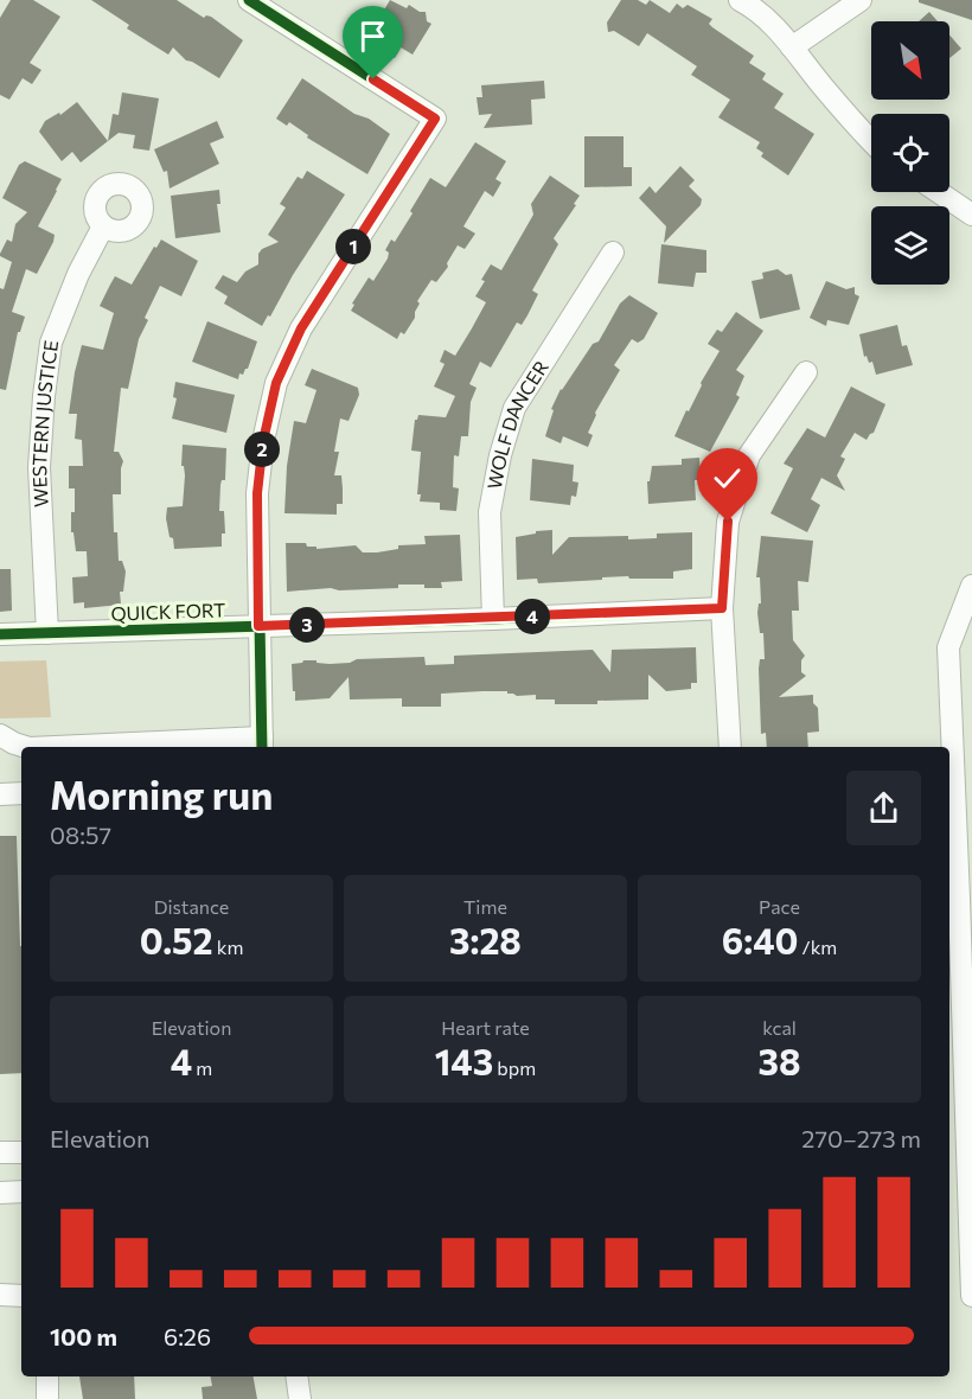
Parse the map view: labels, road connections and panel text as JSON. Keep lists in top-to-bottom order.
{
  "streets": {
    "street": ["WESTERN JUSTICE", "WOLF DANCER", "QUICK FORT"]
  },
  "crossings": [
    ["WESTERN JUSTICE", "QUICK FORT"],
    ["WOLF DANCER", "QUICK FORT"]
  ],
  "north": "bottom right",
  "page": {
    "pins": [
      "1",
      "2",
      "4",
      "3"
    ],
    "heading": ["Morning run", "08:57"],
    "stats": [
      ["Distance", "0.52 km"],
      ["Time", "3:28"],
      ["Pace", "6:40 /km"],
      ["Elevation", "4 m"],
      ["Heart rate", "143 bpm"],
      ["kcal", "38"]
    ],
    "chart": ["Elevation", "270–273 m"],
    "list": [
      {
        "name": "100 m",
        "note": "6:26"
      }
    ]
  }
}
